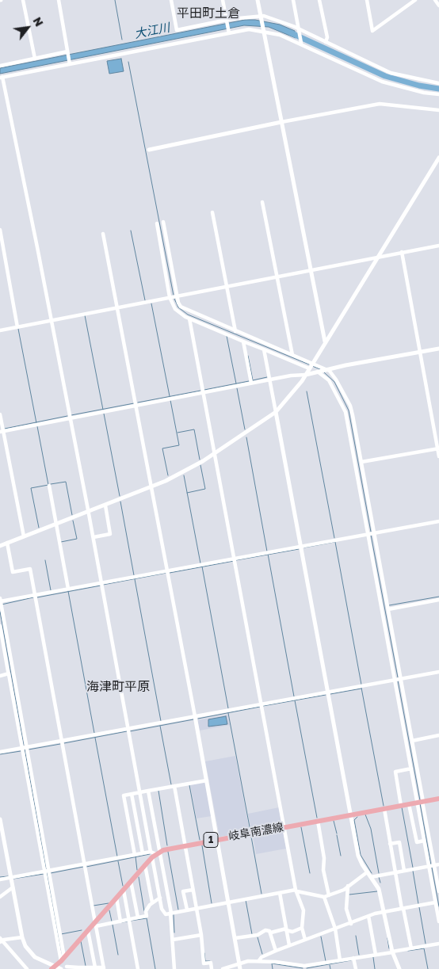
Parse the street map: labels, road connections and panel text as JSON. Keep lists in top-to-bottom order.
{
  "streets": {
    "main road": ["岐阜南濃線", "1"]
  },
  "districts": ["平田町土倉", "海津町平原"],
  "water": ["大江川"],
  "north": "top right"
}
